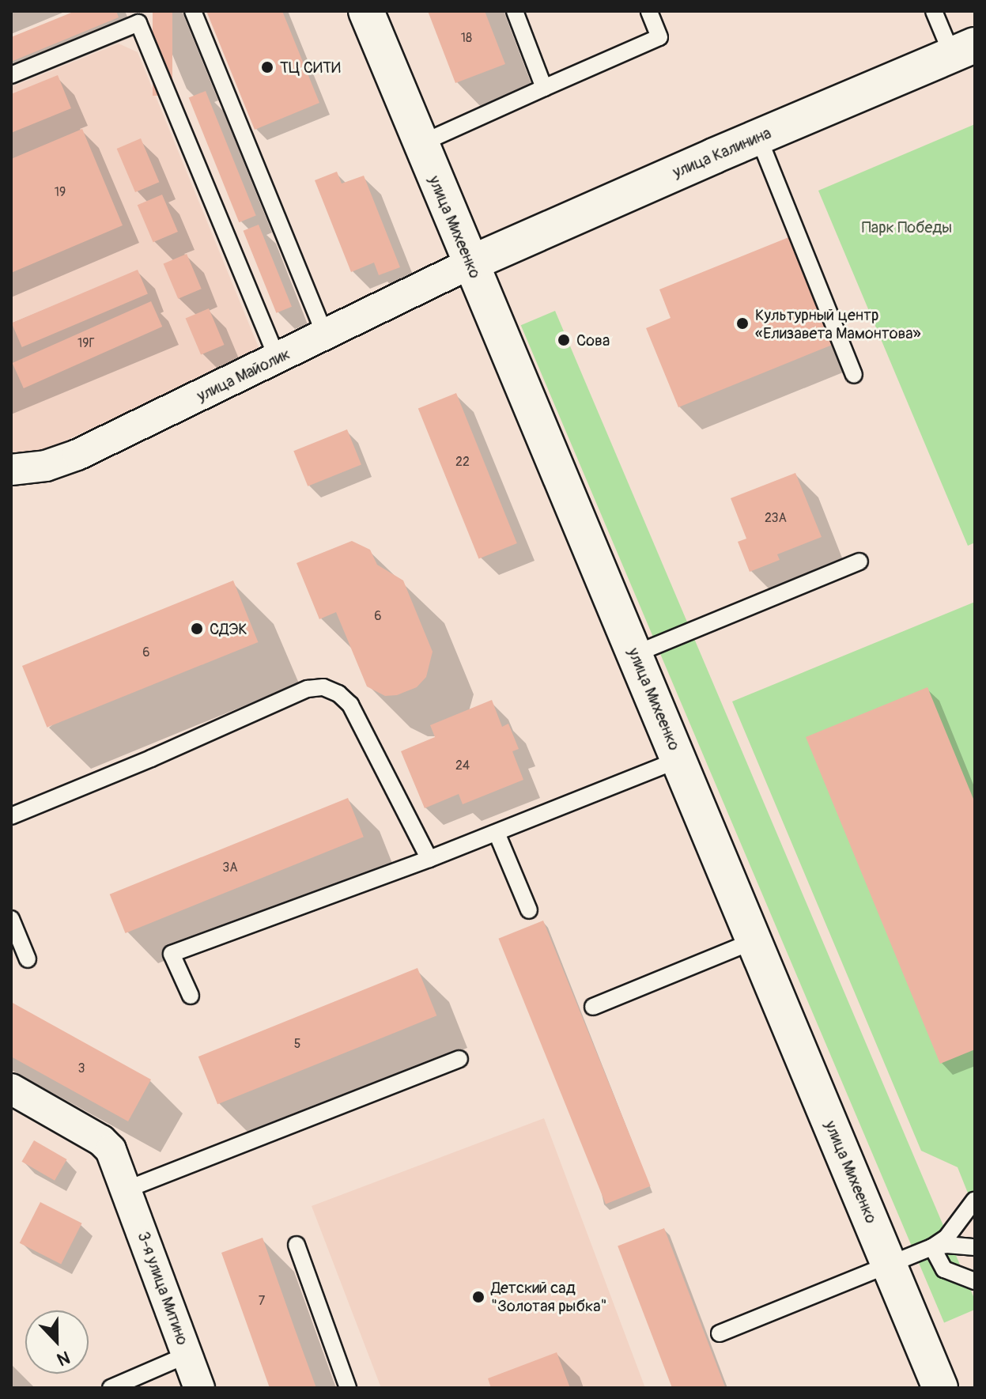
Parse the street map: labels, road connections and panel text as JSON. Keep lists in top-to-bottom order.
{
  "streets": {
    "street": [
      "улица Калинина",
      "улица Михеенко",
      "улица Майолик",
      "3-я улица Митино"
    ]
  },
  "crossings": [
    ["улица Калинина", "улица Михеенко"],
    ["улица Калинина", "улица Майолик"],
    ["улица Михеенко", "улица Майолик"]
  ],
  "parks": ["Парк Победы"],
  "places": [
    "ТЦ СИТИ",
    "Культурный центр «Елизавета Мамонтова»",
    "Сова",
    "СДЭК",
    "Детский сад \"Золотая рыбка\""
  ],
  "house_numbers": [
    "18",
    "19",
    "19Г",
    "22",
    "23А",
    "6",
    "6",
    "24",
    "3А",
    "5",
    "3",
    "7"
  ],
  "north": "bottom"
}
